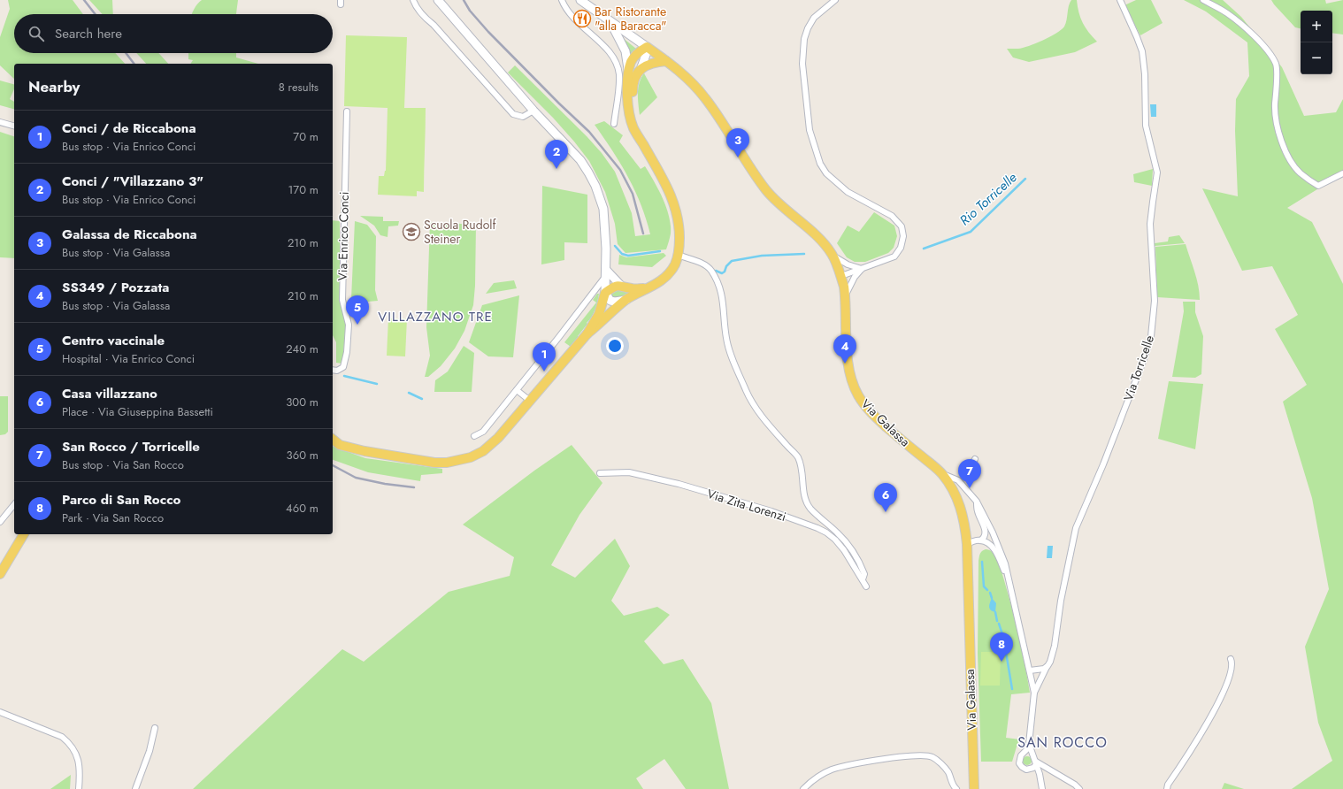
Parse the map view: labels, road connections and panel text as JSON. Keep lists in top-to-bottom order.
{
  "streets": {
    "main road": ["Via Galassa"],
    "street": ["Via Enrico Conci", "Via Torricelle", "Via Zita Lorenzi"]
  },
  "districts": ["VILLAZZANO TRE", "SAN ROCCO"],
  "water": ["Rio Torricelle"],
  "places": {
    "restaurant": ["Bar Ristorante \"alla Baracca\""],
    "school or university": ["Scuola Rudolf Steiner"]
  },
  "page": {
    "map_buttons": ["+", "−"],
    "search": "Search here",
    "heading": ["Nearby", "8 results"],
    "list": [
      {
        "mark": "1",
        "name": "Conci / de Riccabona",
        "note": "Bus stop · Via Enrico Conci",
        "value": "70 m"
      },
      {
        "mark": "2",
        "name": "Conci / \"Villazzano 3\"",
        "note": "Bus stop · Via Enrico Conci",
        "value": "170 m"
      },
      {
        "mark": "3",
        "name": "Galassa de Riccabona",
        "note": "Bus stop · Via Galassa",
        "value": "210 m"
      },
      {
        "mark": "4",
        "name": "SS349 / Pozzata",
        "note": "Bus stop · Via Galassa",
        "value": "210 m"
      },
      {
        "mark": "5",
        "name": "Centro vaccinale",
        "note": "Hospital · Via Enrico Conci",
        "value": "240 m"
      },
      {
        "mark": "6",
        "name": "Casa villazzano",
        "note": "Place · Via Giuseppina Bassetti",
        "value": "300 m"
      },
      {
        "mark": "7",
        "name": "San Rocco / Torricelle",
        "note": "Bus stop · Via San Rocco",
        "value": "360 m"
      },
      {
        "mark": "8",
        "name": "Parco di San Rocco",
        "note": "Park · Via San Rocco",
        "value": "460 m"
      }
    ],
    "pins": [
      "3",
      "2",
      "5",
      "4",
      "1",
      "7",
      "6",
      "8"
    ]
  }
}
